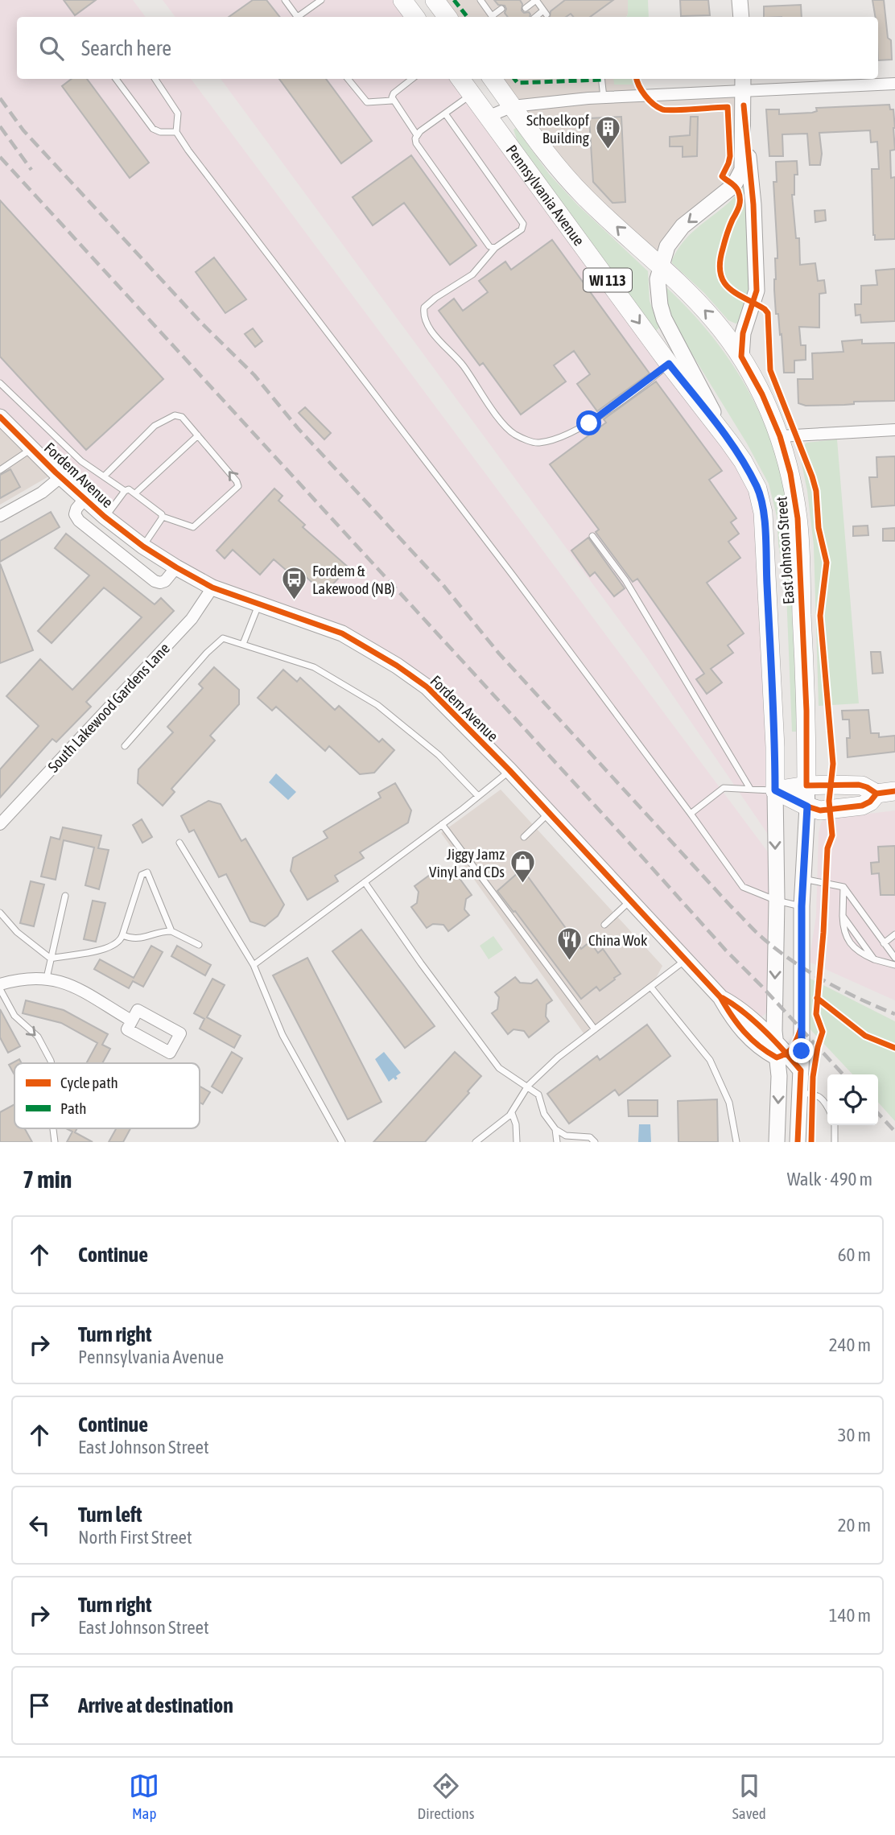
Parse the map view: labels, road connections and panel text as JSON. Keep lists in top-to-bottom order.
{
  "streets": {
    "main road": ["Pennsylvania Avenue", "WI 113", "East Johnson Street"],
    "street": ["Fordem Avenue", "South Lakewood Gardens Lane"]
  },
  "crossings": [
    ["Pennsylvania Avenue", "East Johnson Street"],
    ["Fordem Avenue", "East Johnson Street"],
    ["Fordem Avenue", "South Lakewood Gardens Lane"]
  ],
  "places": {
    "building": ["Schoelkopf Building"],
    "bus stop": ["Fordem & Lakewood (NB)"],
    "shop": ["Jiggy Jamz Vinyl and CDs"],
    "restaurant": ["China Wok"]
  },
  "legend": ["Cycle path", "Path"],
  "page": {
    "search": "Search here",
    "heading": ["7 min", "Walk · 490 m"],
    "list": [
      ["Continue", "60 m"],
      ["Turn right", "Pennsylvania Avenue", "240 m"],
      ["Continue", "East Johnson Street", "30 m"],
      ["Turn left", "North First Street", "20 m"],
      ["Turn right", "East Johnson Street", "140 m"],
      "Arrive at destination"
    ],
    "nav": ["Map", "Directions", "Saved"]
  }
}
